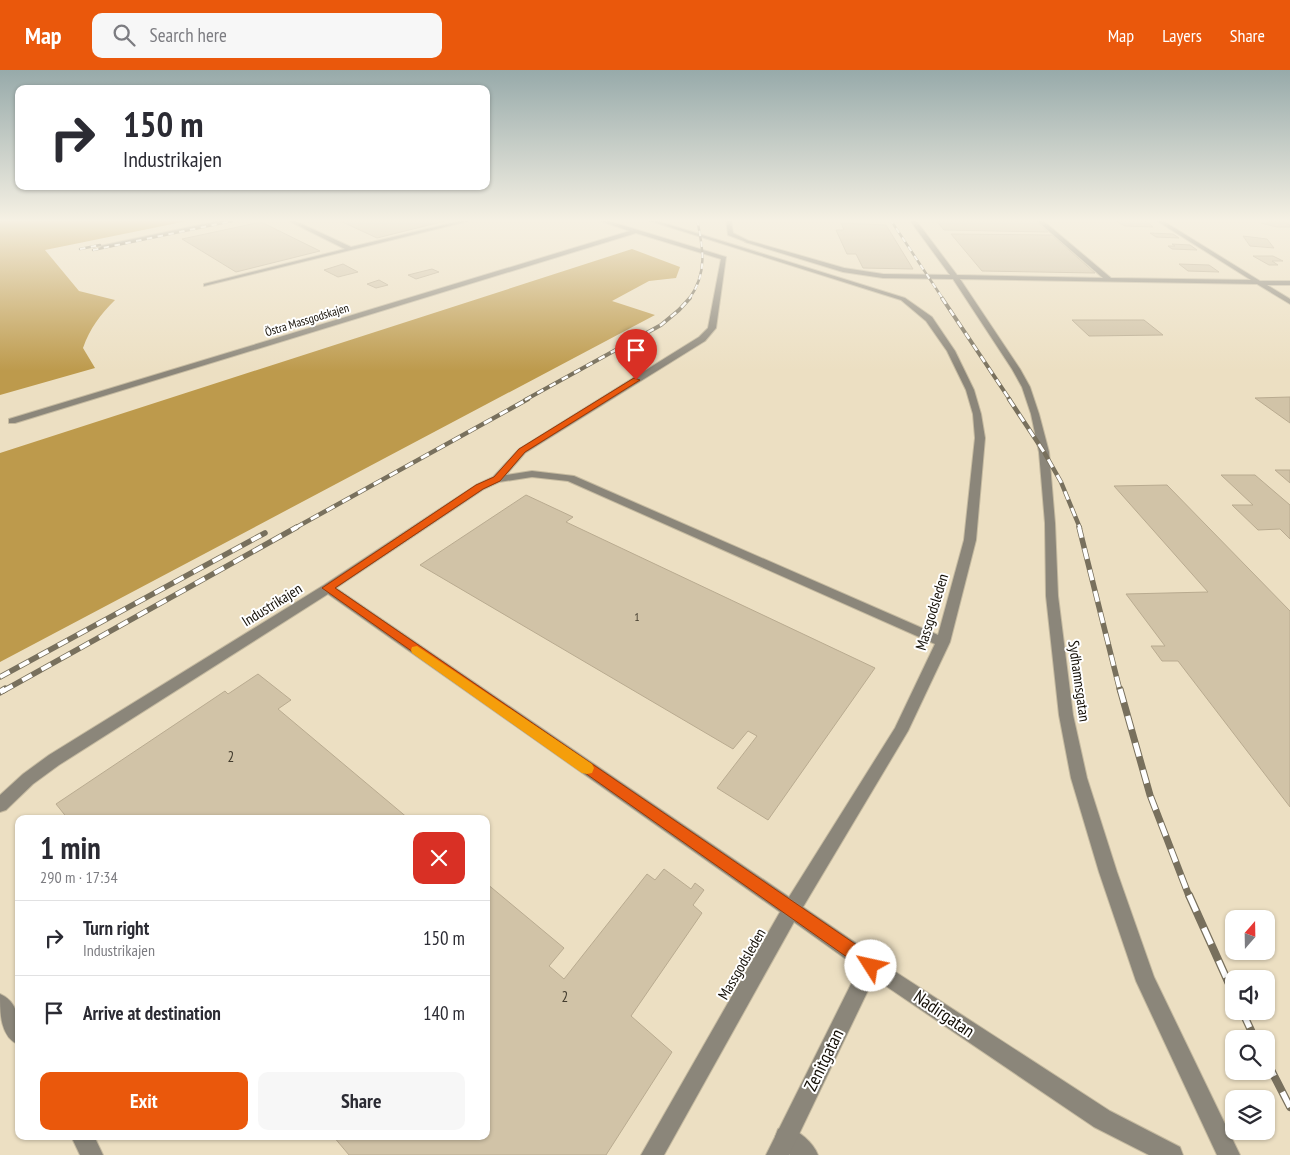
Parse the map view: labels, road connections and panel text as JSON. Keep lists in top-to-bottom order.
{
  "streets": {
    "street": [
      "Östra Massgodskajen",
      "Industrikajen",
      "Massgodsleden",
      "Sydhamnsgatan",
      "Nadirgatan",
      "Zenitgatan"
    ]
  },
  "crossings": [
    ["Industrikajen", "Nadirgatan"],
    ["Massgodsleden", "Nadirgatan"],
    ["Nadirgatan", "Zenitgatan"]
  ],
  "house_numbers": ["1", "2", "2"],
  "north": "top",
  "page": {
    "header": "Map",
    "search": "Search here",
    "nav": ["Map", "Layers", "Share"],
    "turn": ["150 m", "Industrikajen"],
    "heading": ["1 min", "290 m · 17:34"],
    "list": [
      {
        "name": "Turn right",
        "note": "Industrikajen",
        "value": "150 m"
      },
      {
        "name": "Arrive at destination",
        "value": "140 m"
      }
    ],
    "buttons": ["Exit", "Share"]
  }
}
